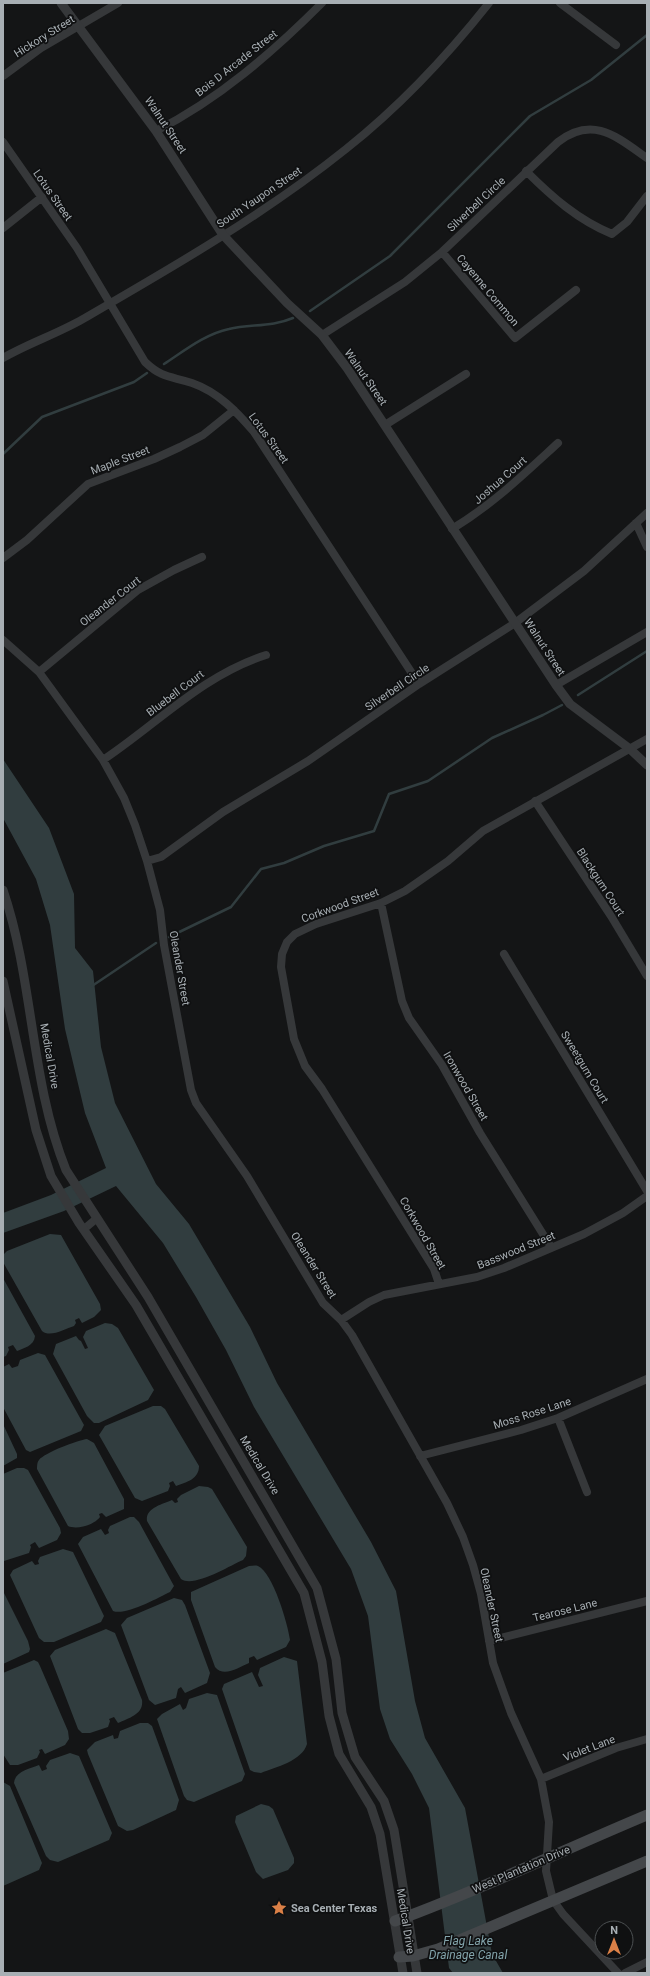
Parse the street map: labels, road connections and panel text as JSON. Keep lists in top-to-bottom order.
{
  "streets": {
    "main road": ["West Plantation Drive"],
    "street": [
      "Hickory Street",
      "Bois D Arcade Street",
      "Walnut Street",
      "Lotus Street",
      "South Yaupon Street",
      "Silverbell Circle",
      "Cayenne Common",
      "Maple Street",
      "Joshua Court",
      "Oleander Court",
      "Bluebell Court",
      "Blackgum Court",
      "Corkwood Street",
      "Oleander Street",
      "Medical Drive",
      "Sweetgum Court",
      "Ironwood Street",
      "Basswood Street",
      "Moss Rose Lane",
      "Tearose Lane",
      "Violet Lane"
    ]
  },
  "crossings": [
    ["Hickory Street", "Walnut Street"],
    ["Bois D Arcade Street", "Walnut Street"],
    ["Walnut Street", "South Yaupon Street"],
    ["Walnut Street", "Silverbell Circle"],
    ["Walnut Street", "Joshua Court"],
    ["Walnut Street", "Corkwood Street"],
    ["Lotus Street", "South Yaupon Street"],
    ["Lotus Street", "Silverbell Circle"],
    ["Lotus Street", "Maple Street"],
    ["Silverbell Circle", "Cayenne Common"],
    ["Silverbell Circle", "Oleander Street"],
    ["Oleander Court", "Oleander Street"],
    ["Bluebell Court", "Oleander Street"],
    ["Blackgum Court", "Corkwood Street"],
    ["Corkwood Street", "Ironwood Street"],
    ["Corkwood Street", "Basswood Street"],
    ["Oleander Street", "Basswood Street"],
    ["Oleander Street", "Moss Rose Lane"],
    ["Oleander Street", "Tearose Lane"],
    ["Oleander Street", "Violet Lane"],
    ["Oleander Street", "West Plantation Drive"],
    ["Medical Drive", "West Plantation Drive"],
    ["Ironwood Street", "Basswood Street"]
  ],
  "water": ["Flag Lake Drainage Canal"],
  "places": {
    "place": ["Sea Center Texas"]
  },
  "north": "top"
}
